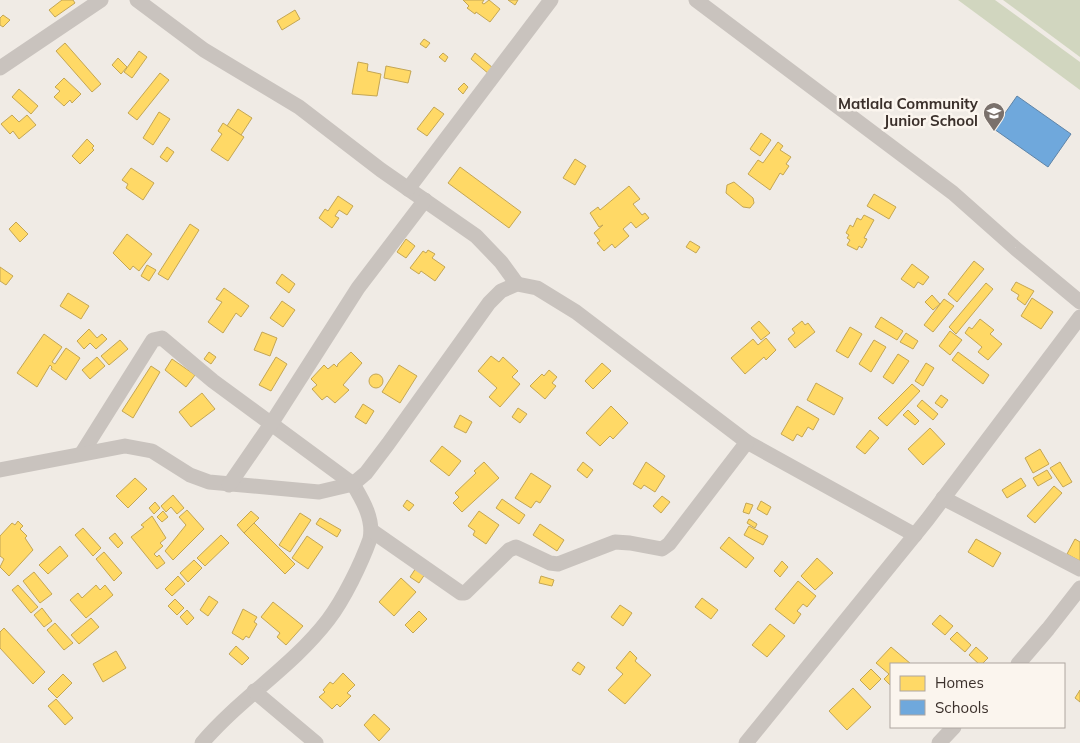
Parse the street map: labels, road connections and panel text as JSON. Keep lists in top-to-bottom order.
{
  "places": {
    "school or university": ["Matlala Community Junior School"]
  },
  "legend": ["Homes", "Schools"]
}
